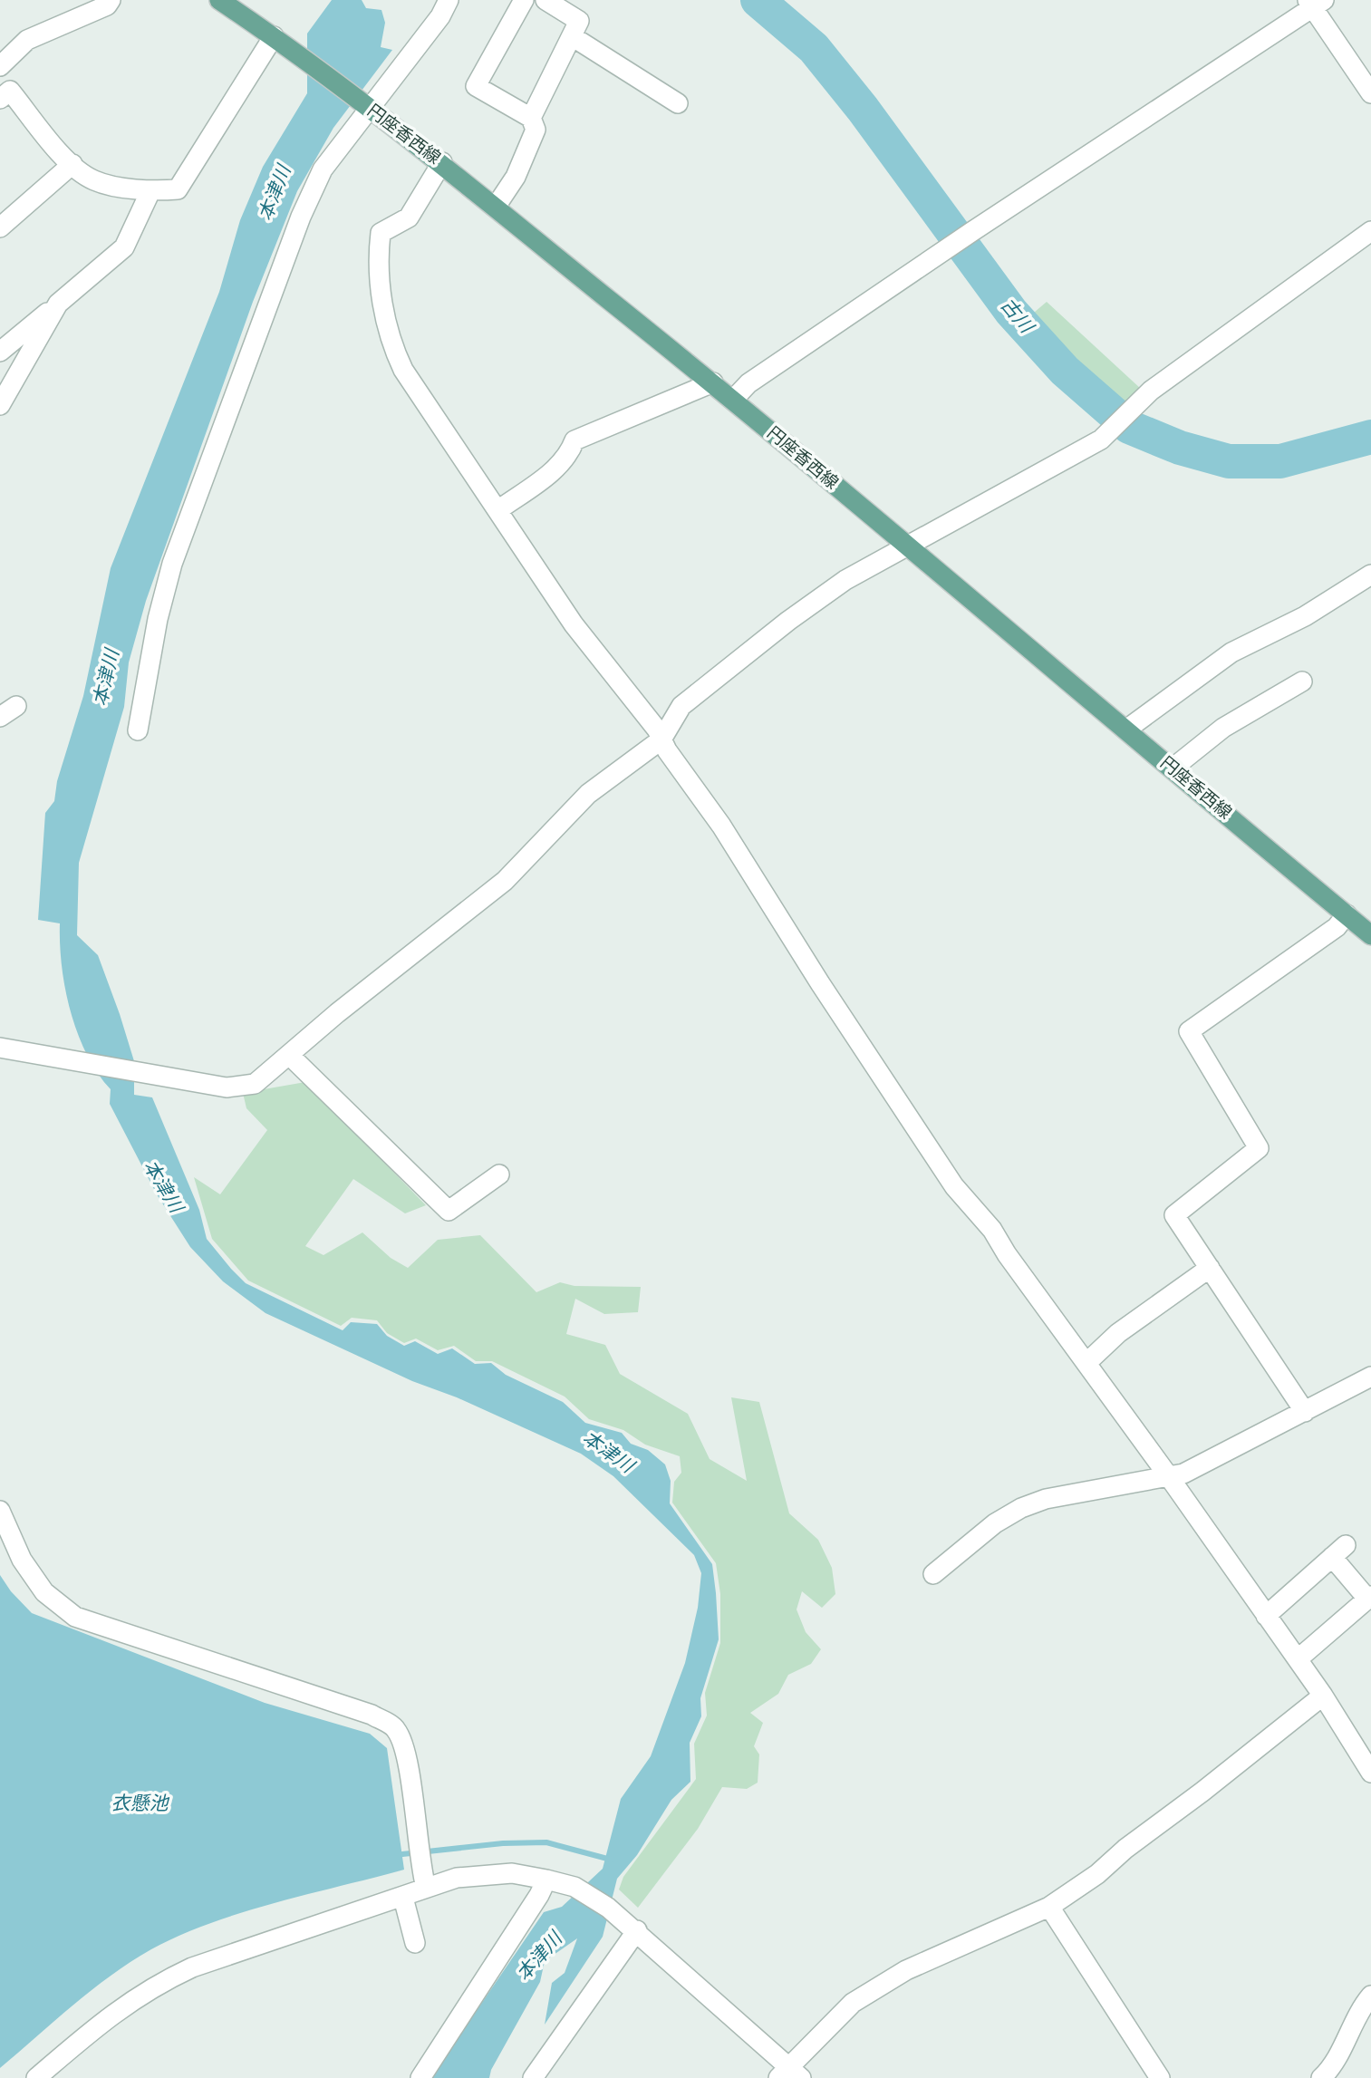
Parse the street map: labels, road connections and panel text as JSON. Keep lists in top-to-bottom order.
{
  "streets": {
    "main road": ["円座香西線"]
  },
  "water": ["本津川", "古川", "衣懸池"]
}
